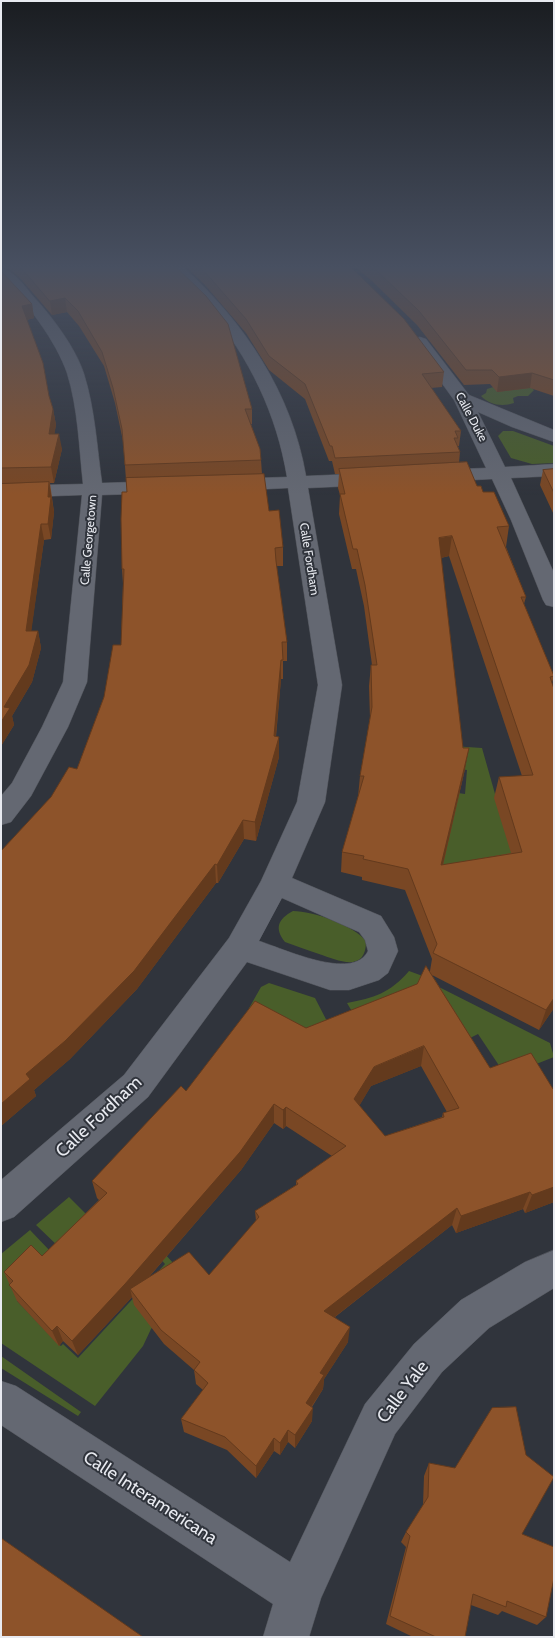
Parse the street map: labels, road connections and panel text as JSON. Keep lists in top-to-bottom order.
{
  "streets": {
    "street": [
      "Calle Duke",
      "Calle Georgetown",
      "Calle Fordham",
      "Calle Yale",
      "Calle Interamericana"
    ]
  },
  "crossings": [
    ["Calle Yale", "Calle Interamericana"]
  ]
}
